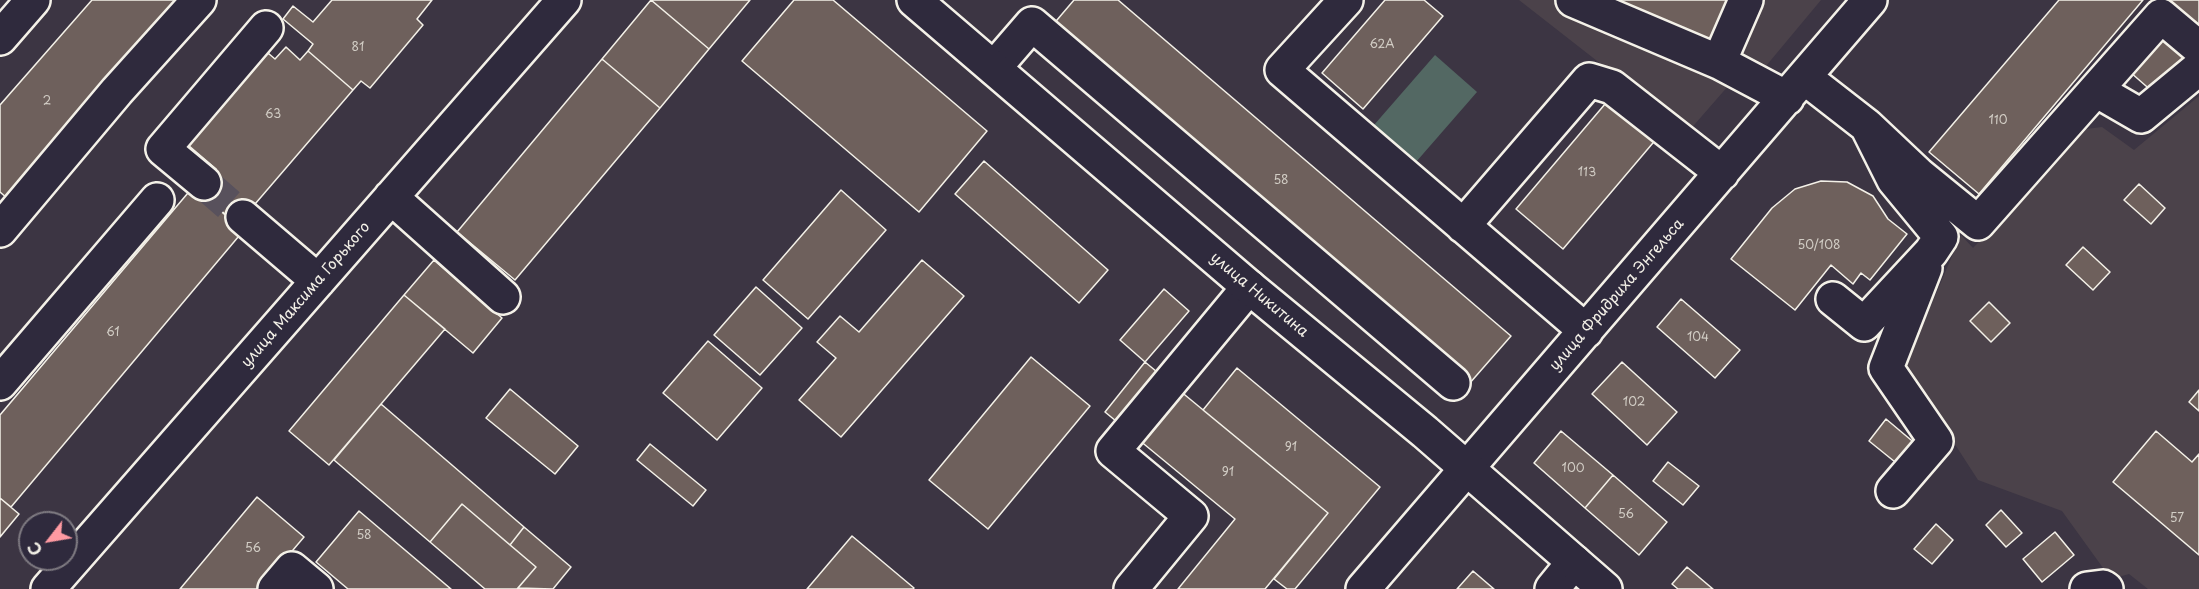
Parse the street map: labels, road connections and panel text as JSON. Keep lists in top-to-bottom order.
{
  "streets": {
    "street": ["улица Максима Горького", "улица Никитина", "улица Фридриха Энгельса"]
  },
  "crossings": [
    ["улица Никитина", "улица Фридриха Энгельса"]
  ],
  "house_numbers": [
    "62А",
    "81",
    "2",
    "63",
    "110",
    "113",
    "58",
    "50/108",
    "61",
    "104",
    "102",
    "91",
    "100",
    "91",
    "56",
    "57",
    "58",
    "56"
  ],
  "north": "bottom left"
}
